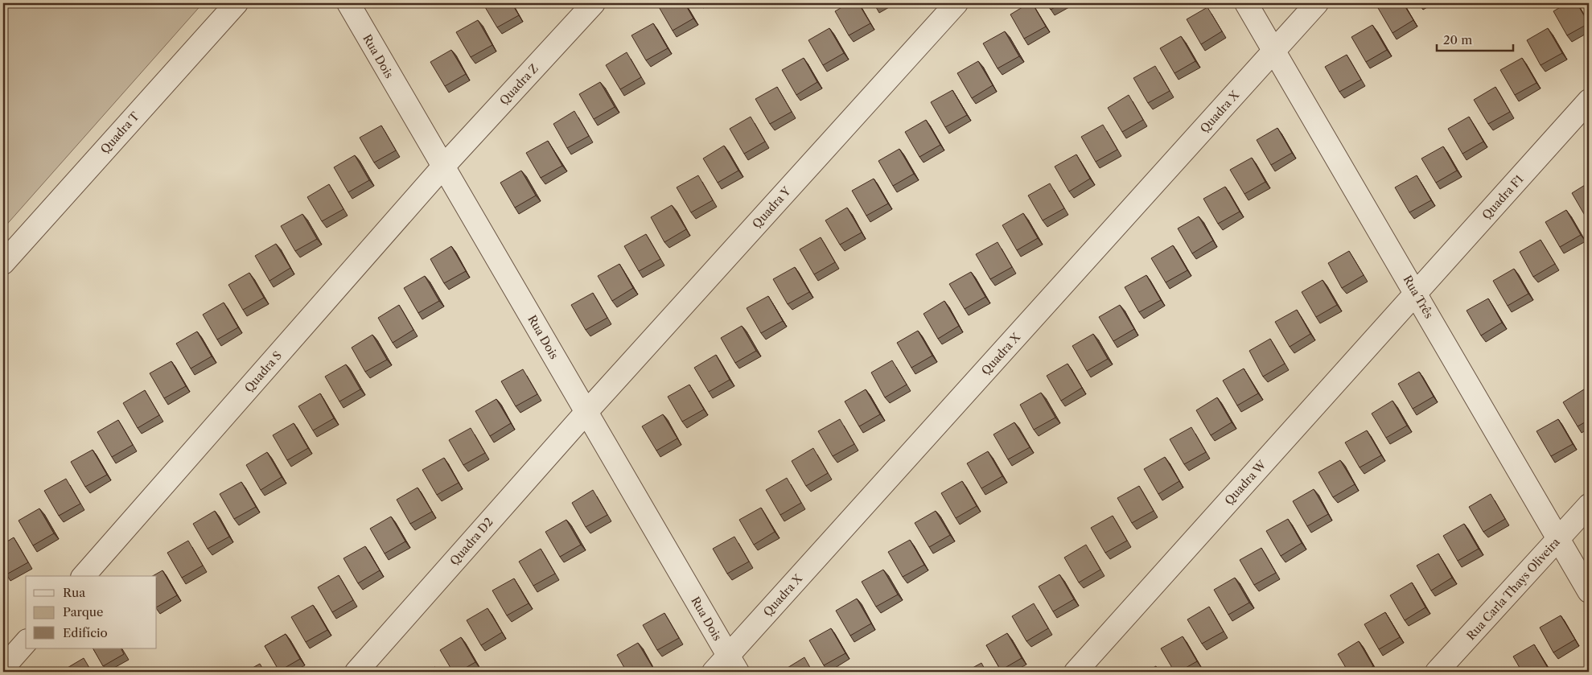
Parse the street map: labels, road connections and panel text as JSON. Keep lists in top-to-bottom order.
{
  "streets": {
    "street": [
      "Rua Dois",
      "Quadra Z",
      "Quadra X",
      "Quadra T",
      "Quadra F1",
      "Quadra Y",
      "Rua Três",
      "Quadra S",
      "Quadra W",
      "Quadra D2",
      "Rua Carla Thays Oliveira"
    ]
  },
  "crossings": [
    ["Rua Dois", "Quadra Z"],
    ["Rua Dois", "Quadra X"],
    ["Rua Dois", "Quadra Y"],
    ["Rua Dois", "Quadra S"],
    ["Rua Dois", "Quadra D2"],
    ["Quadra Z", "Quadra S"],
    ["Quadra X", "Rua Três"],
    ["Quadra F1", "Rua Três"],
    ["Quadra F1", "Quadra W"],
    ["Quadra Y", "Quadra D2"],
    ["Rua Três", "Quadra W"],
    ["Rua Três", "Rua Carla Thays Oliveira"]
  ],
  "legend": ["Rua", "Parque", "Edifício"],
  "scale_bar": "20 m"
}
